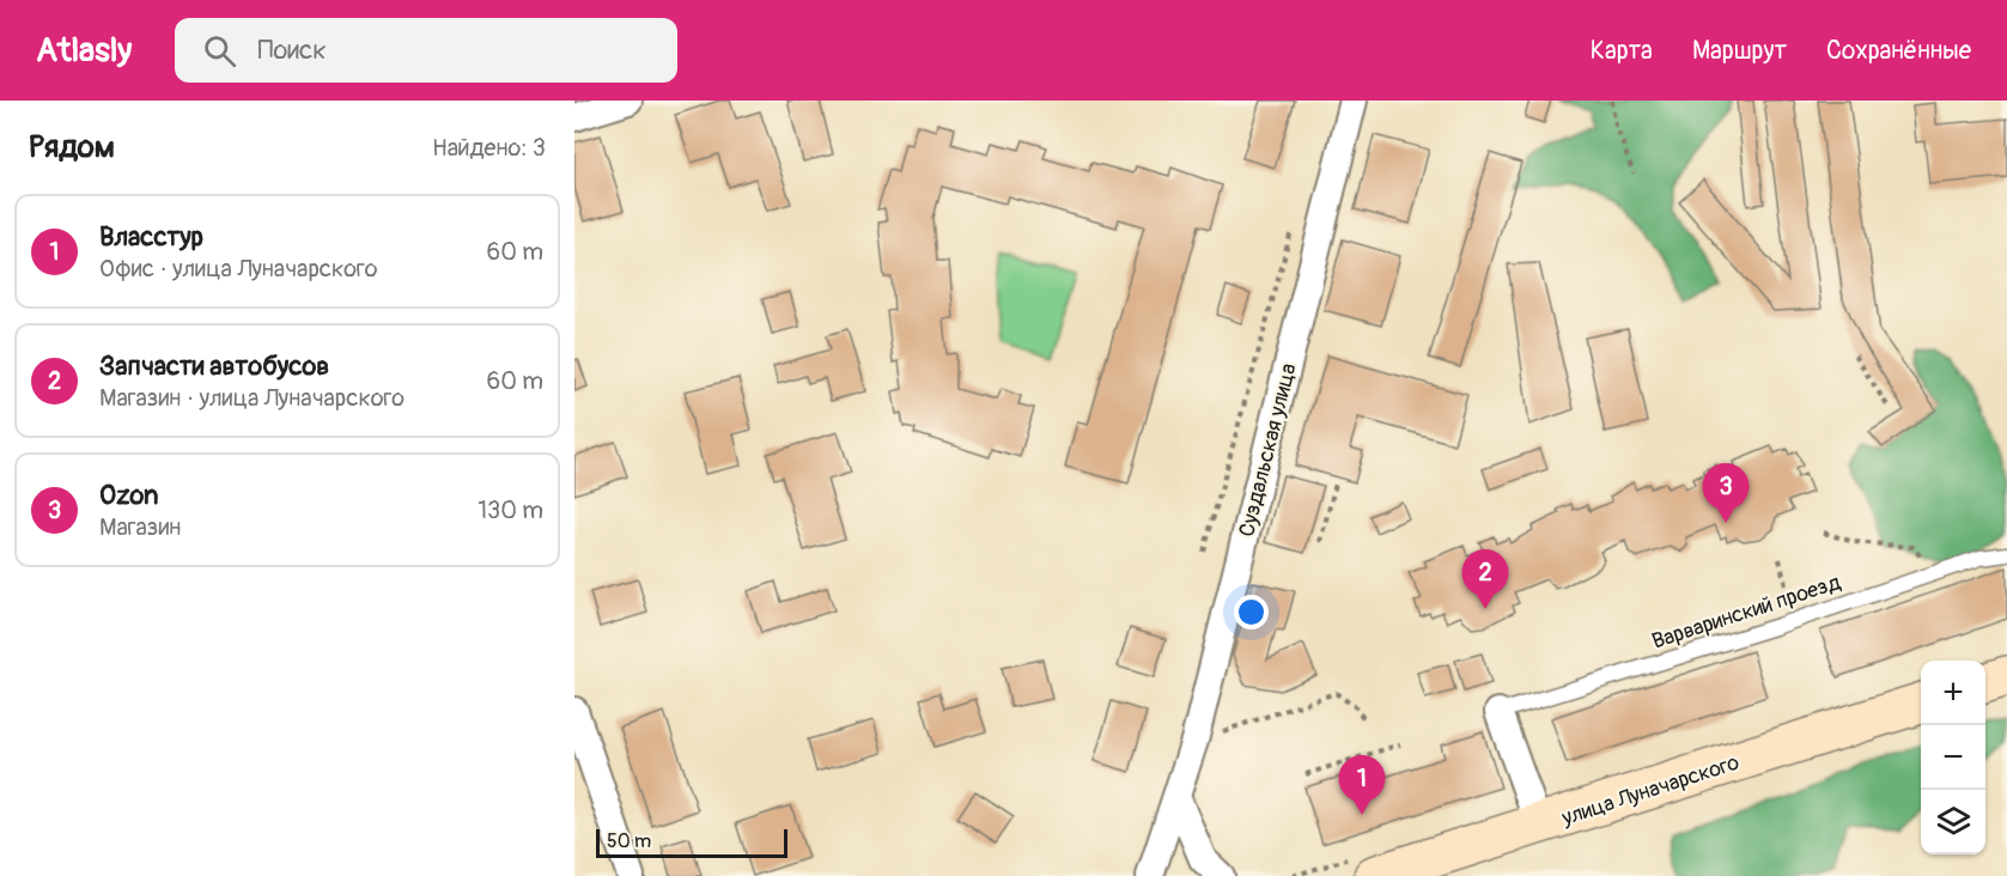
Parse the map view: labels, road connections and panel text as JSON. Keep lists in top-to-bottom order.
{
  "streets": {
    "main road": ["улица Луначарского"],
    "street": ["Суздальская улица"],
    "lane": ["Варваринский проезд"]
  },
  "scale_bar": "50 m",
  "page": {
    "header": "Atlasly",
    "search": "Поиск",
    "nav": ["Карта", "Маршрут", "Сохранённые"],
    "heading": ["Рядом", "Найдено: 3"],
    "list": [
      {
        "mark": "1",
        "name": "Власстур",
        "note": "Офис · улица Луначарского",
        "value": "60 m"
      },
      {
        "mark": "2",
        "name": "Запчасти автобусов",
        "note": "Магазин · улица Луначарского",
        "value": "60 m"
      },
      {
        "mark": "3",
        "name": "Ozon",
        "note": "Магазин",
        "value": "130 m"
      }
    ],
    "pins": ["3", "2", "1"],
    "map_buttons": ["+", "−"],
    "scale": "50 m"
  }
}
